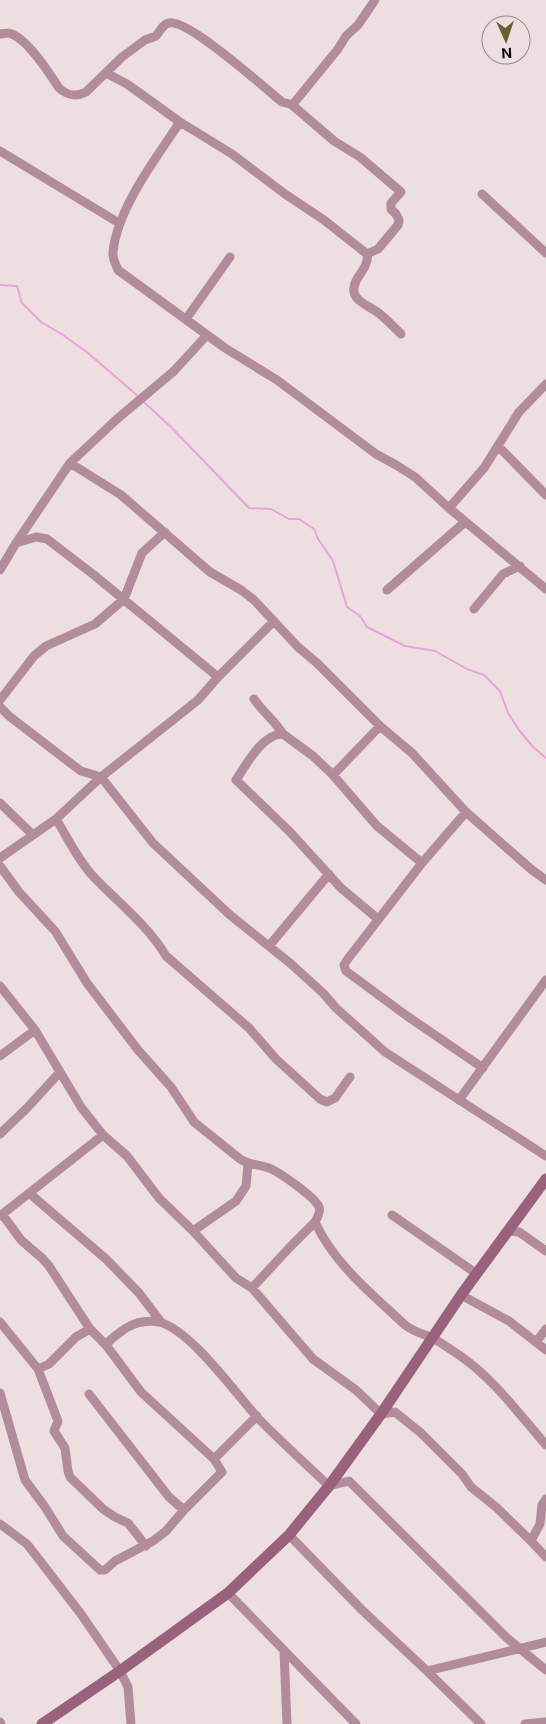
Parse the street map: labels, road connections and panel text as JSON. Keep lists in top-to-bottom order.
{
  "north": "bottom"
}
